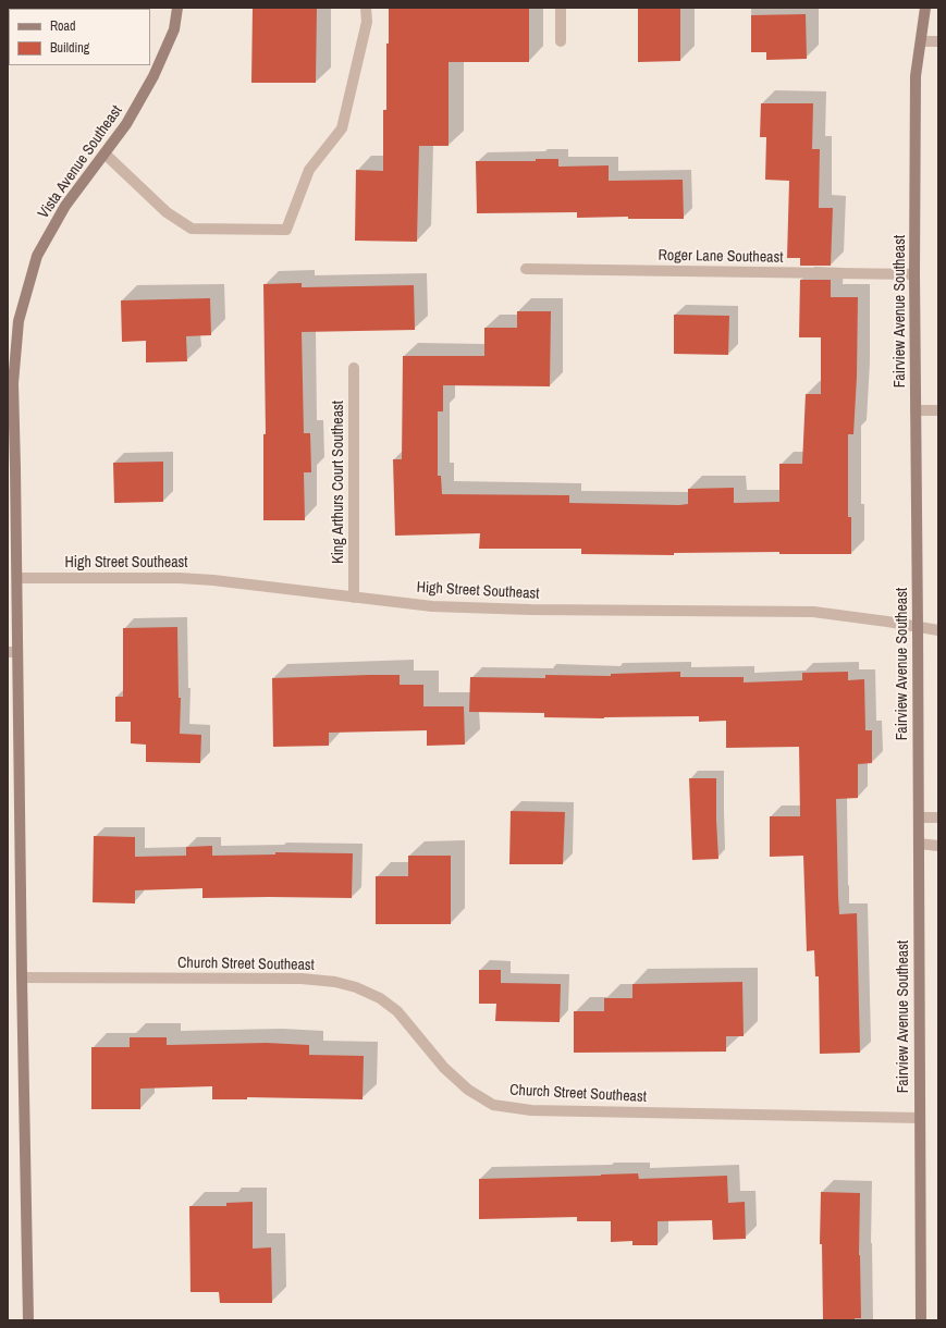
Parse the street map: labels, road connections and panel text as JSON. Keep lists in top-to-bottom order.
{
  "streets": {
    "main road": ["Vista Avenue Southeast", "Fairview Avenue Southeast"],
    "street": [
      "Roger Lane Southeast",
      "King Arthurs Court Southeast",
      "High Street Southeast",
      "Church Street Southeast"
    ]
  },
  "crossings": [
    ["Vista Avenue Southeast", "High Street Southeast"],
    ["Vista Avenue Southeast", "Church Street Southeast"],
    ["Roger Lane Southeast", "Fairview Avenue Southeast"],
    ["Fairview Avenue Southeast", "High Street Southeast"],
    ["Fairview Avenue Southeast", "Church Street Southeast"],
    ["King Arthurs Court Southeast", "High Street Southeast"]
  ],
  "legend": ["Road", "Building"]
}
